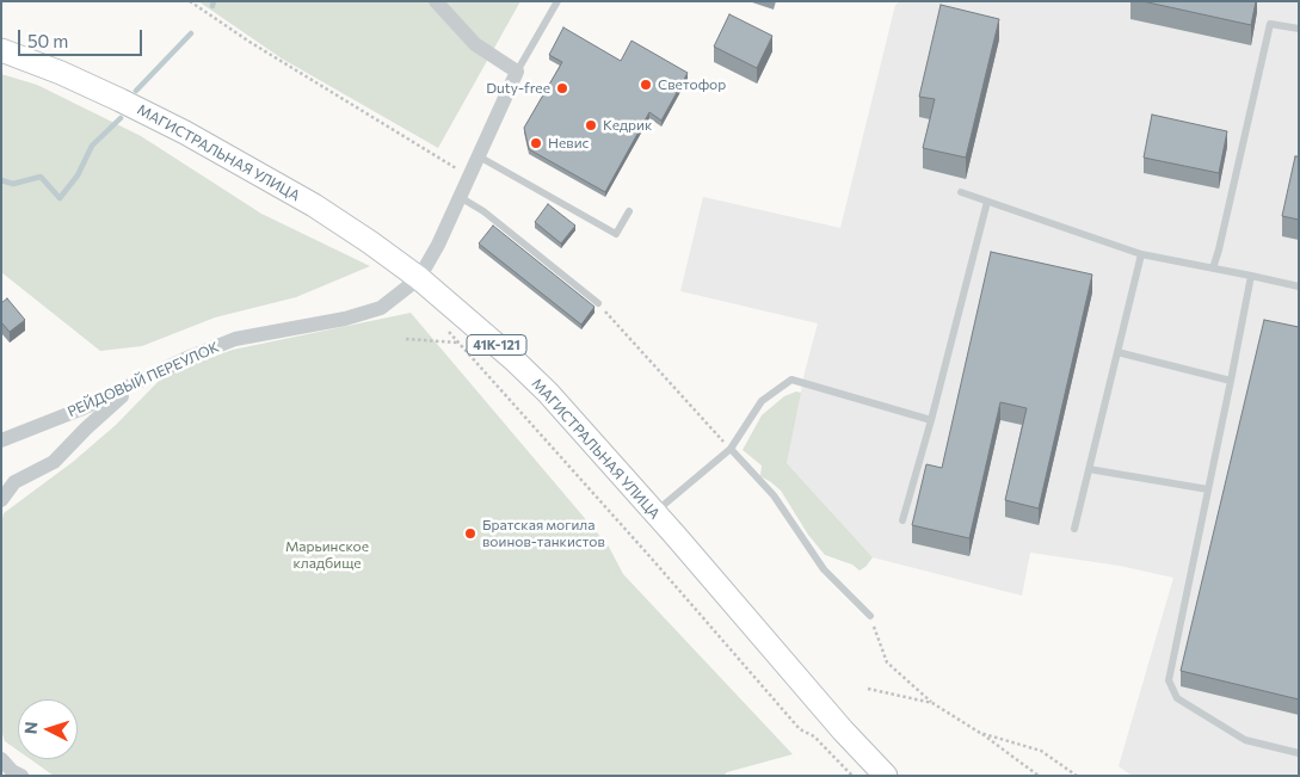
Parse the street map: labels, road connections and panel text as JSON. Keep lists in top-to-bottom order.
{
  "streets": {
    "main road": ["МАГИСТРАЛЬНАЯ УЛИЦА", "41К-121"],
    "street": ["РЕЙДОВЫЙ ПЕРЕУЛОК"]
  },
  "crossings": [
    ["МАГИСТРАЛЬНАЯ УЛИЦА", "РЕЙДОВЫЙ ПЕРЕУЛОК"]
  ],
  "parks": ["Марьинское кладбище"],
  "places": [
    "Светофор",
    "Duty-free",
    "Кедрик",
    "Невис",
    "Братская могила воинов-танкистов"
  ],
  "scale_bar": "50 m",
  "north": "left"
}
